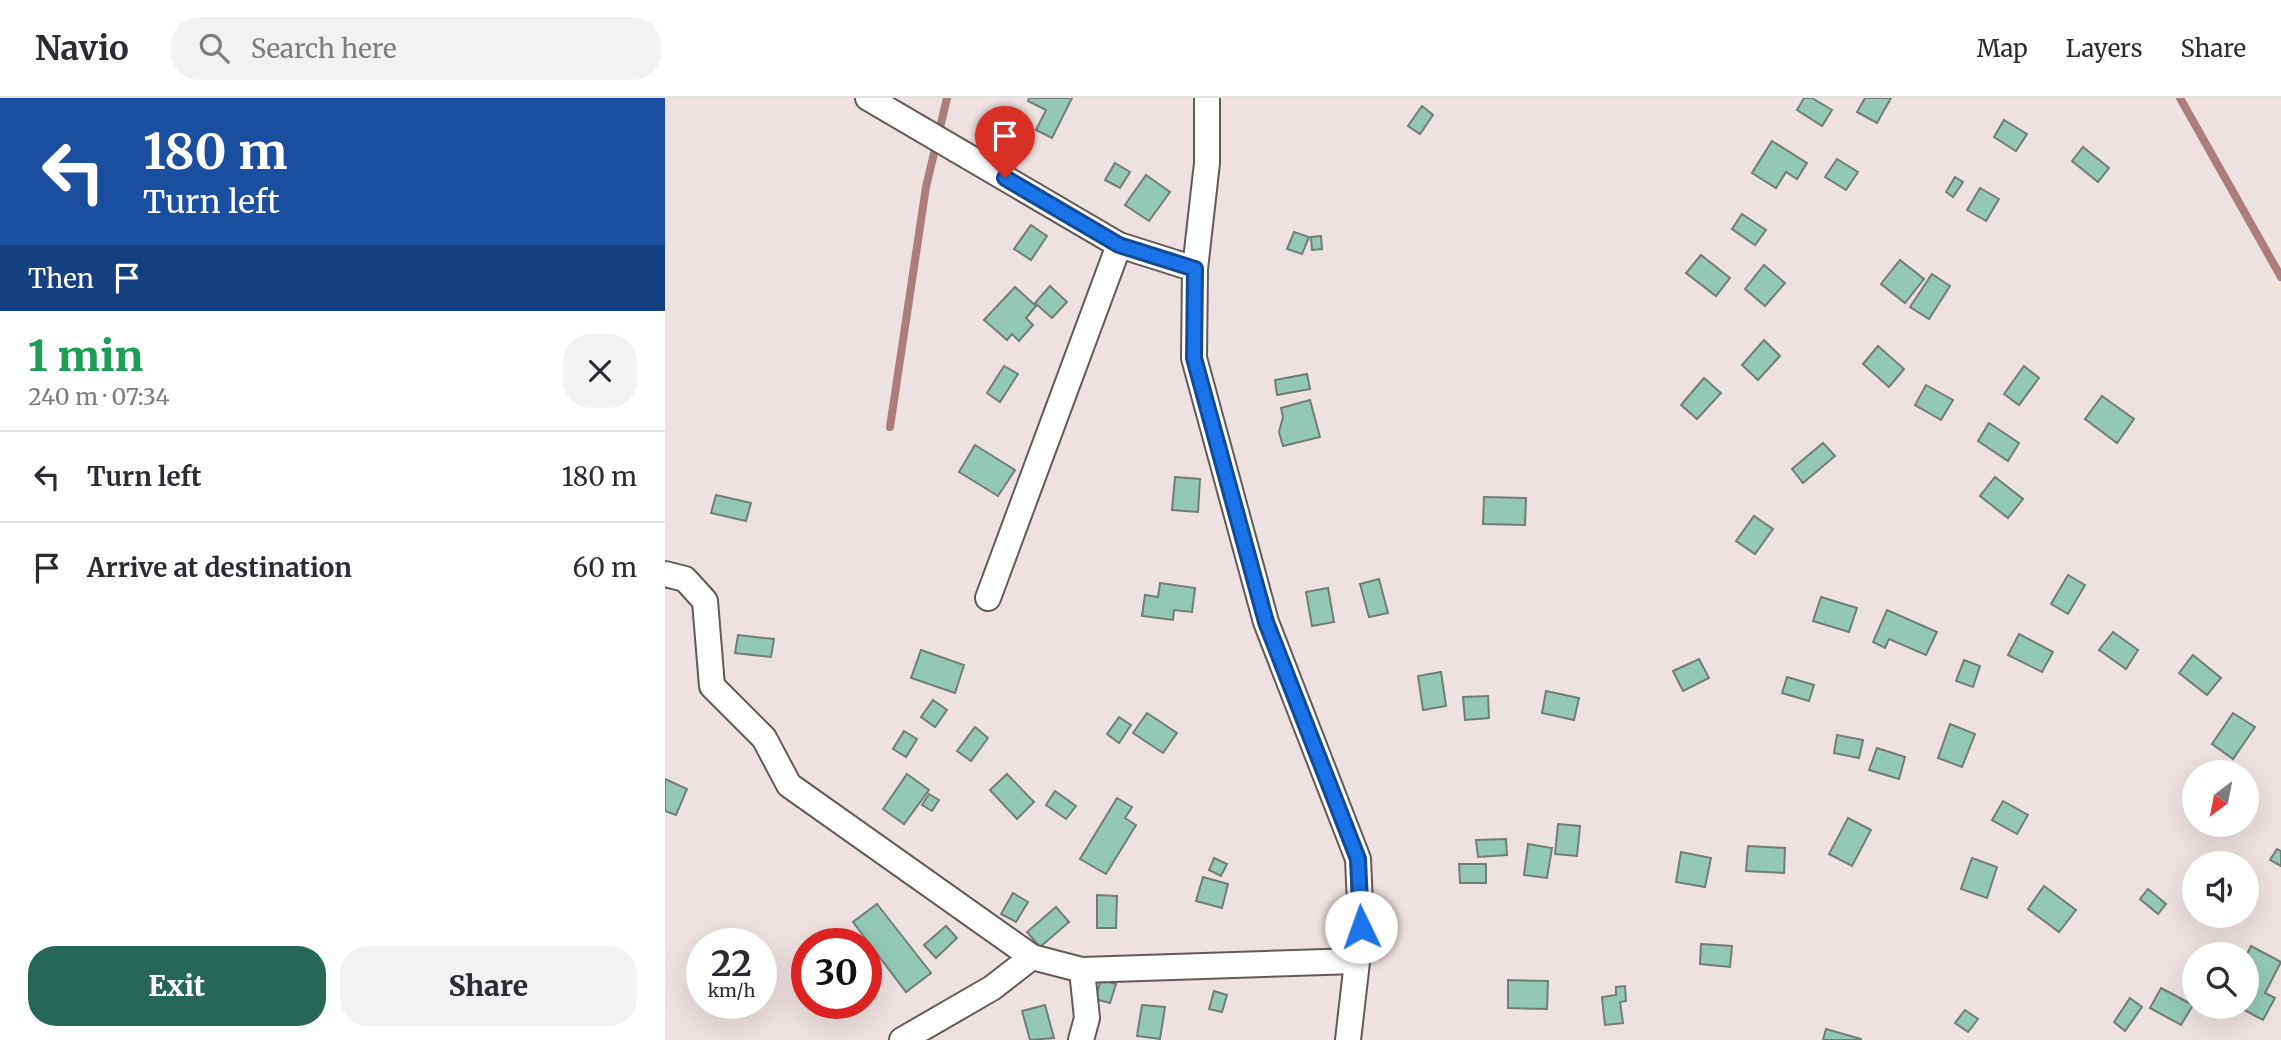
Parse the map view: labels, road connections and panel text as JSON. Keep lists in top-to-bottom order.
{
  "north": "bottom left",
  "page": {
    "header": "Navio",
    "search": "Search here",
    "nav": ["Map", "Layers", "Share"],
    "turn": ["180 m", "Turn left"],
    "then": "Then",
    "heading": ["1 min", "240 m · 07:34"],
    "list": [
      {
        "name": "Turn left",
        "value": "180 m"
      },
      {
        "name": "Arrive at destination",
        "value": "60 m"
      }
    ],
    "speed": "22 km/h",
    "limit": "30",
    "buttons": ["Exit", "Share"]
  }
}
